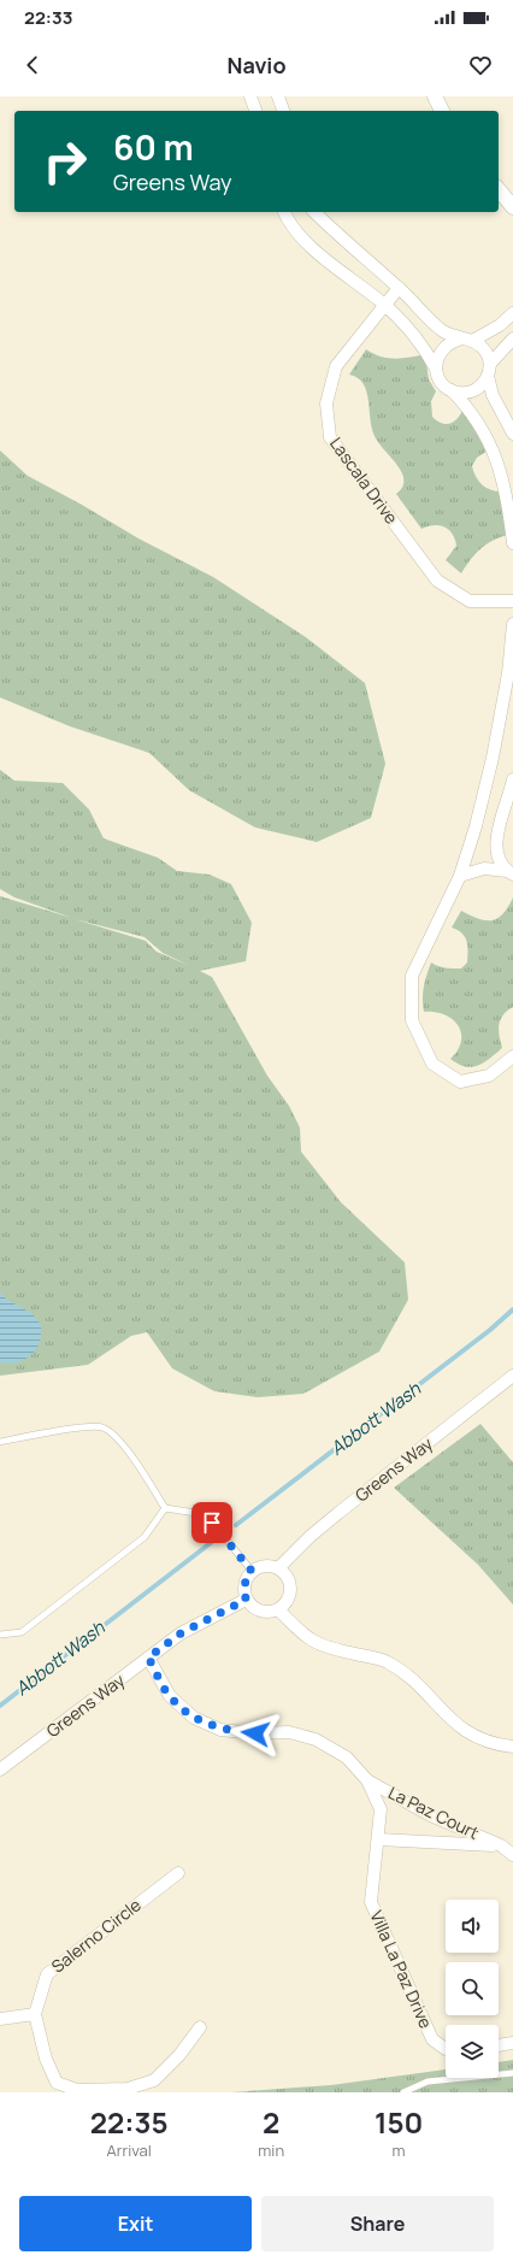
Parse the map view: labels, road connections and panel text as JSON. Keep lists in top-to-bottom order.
{
  "streets": {
    "street": [
      "Lascala Drive",
      "Greens Way",
      "La Paz Court",
      "Salerno Circle",
      "Villa La Paz Drive"
    ]
  },
  "crossings": [
    ["Greens Way", "Villa La Paz Drive"],
    ["La Paz Court", "Villa La Paz Drive"]
  ],
  "water": ["Abbott Wash"],
  "page": {
    "status": "22:33",
    "header": "Navio",
    "turn": ["60 m", "Greens Way"],
    "eta": [
      "22:35",
      "Arrival",
      "2",
      "min",
      "150",
      "m"
    ],
    "buttons": ["Exit", "Share"]
  }
}
